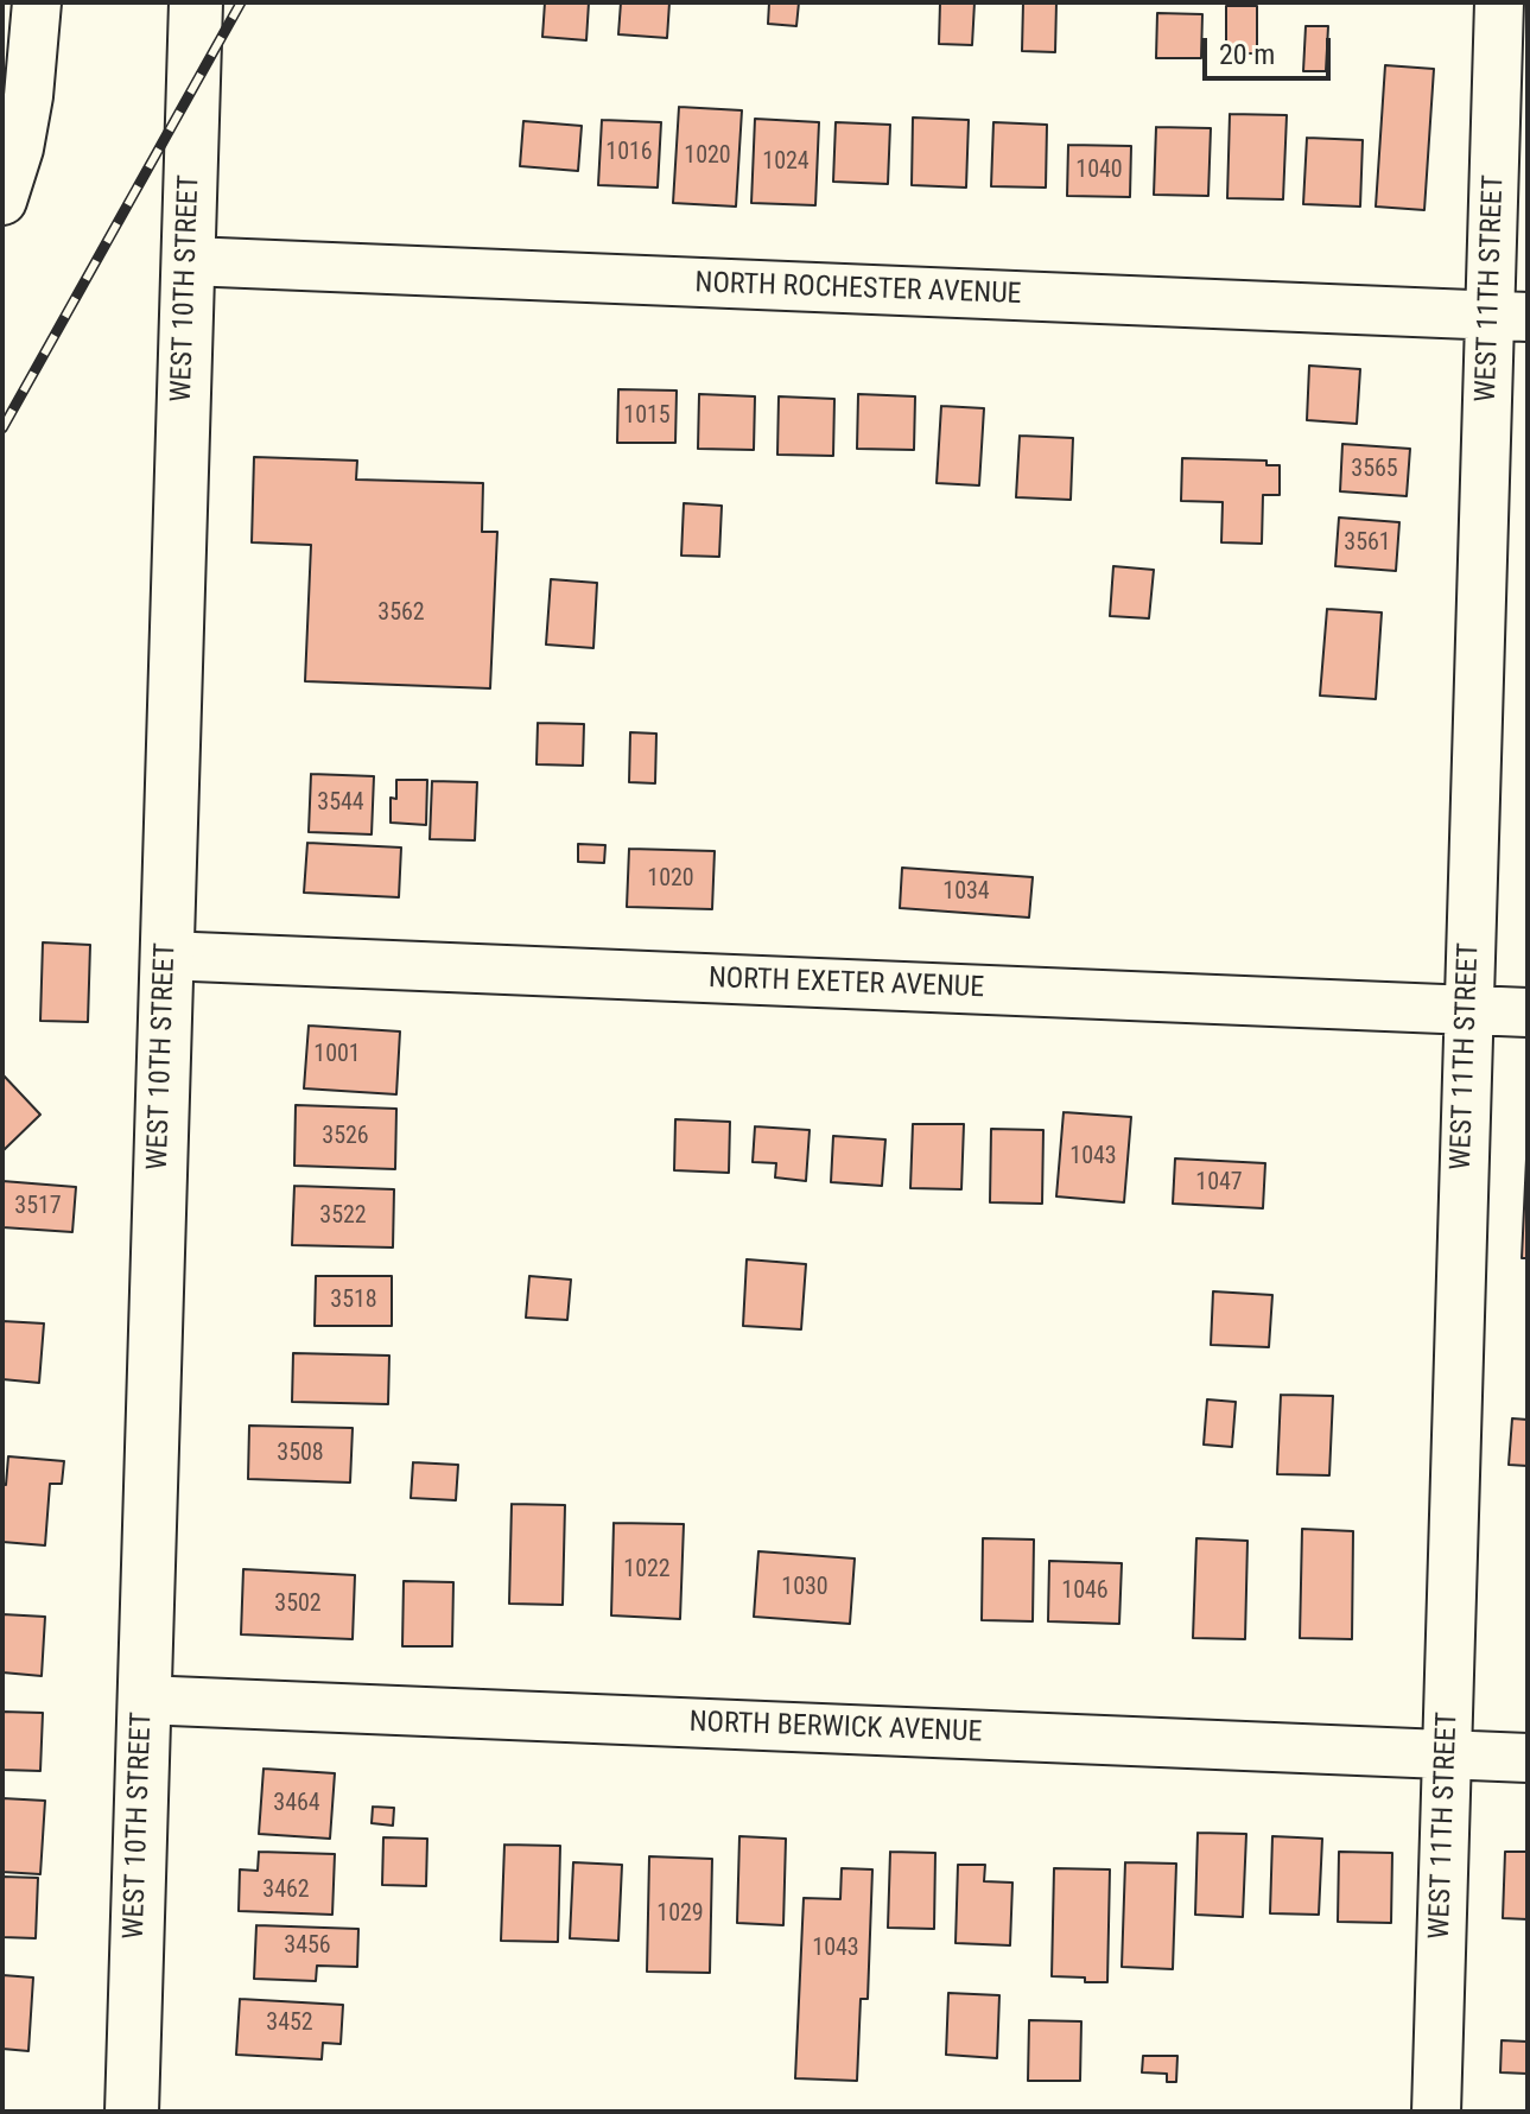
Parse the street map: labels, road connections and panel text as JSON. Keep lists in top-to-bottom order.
{
  "streets": {
    "main road": ["WEST 10TH STREET"],
    "street": [
      "WEST 11TH STREET",
      "NORTH ROCHESTER AVENUE",
      "NORTH EXETER AVENUE",
      "NORTH BERWICK AVENUE"
    ]
  },
  "crossings": [
    ["WEST 10TH STREET", "NORTH ROCHESTER AVENUE"],
    ["WEST 10TH STREET", "NORTH EXETER AVENUE"],
    ["WEST 10TH STREET", "NORTH BERWICK AVENUE"],
    ["WEST 11TH STREET", "NORTH ROCHESTER AVENUE"],
    ["WEST 11TH STREET", "NORTH EXETER AVENUE"],
    ["WEST 11TH STREET", "NORTH BERWICK AVENUE"]
  ],
  "house_numbers": [
    "1016",
    "1020",
    "1024",
    "1040",
    "1015",
    "3565",
    "3561",
    "3562",
    "3544",
    "1020",
    "1034",
    "1001",
    "3526",
    "1043",
    "1047",
    "3517",
    "3522",
    "3518",
    "3508",
    "1022",
    "1030",
    "1046",
    "3502",
    "3464",
    "3462",
    "1029",
    "3456",
    "1043",
    "3452"
  ],
  "scale_bar": "20 m"
}
